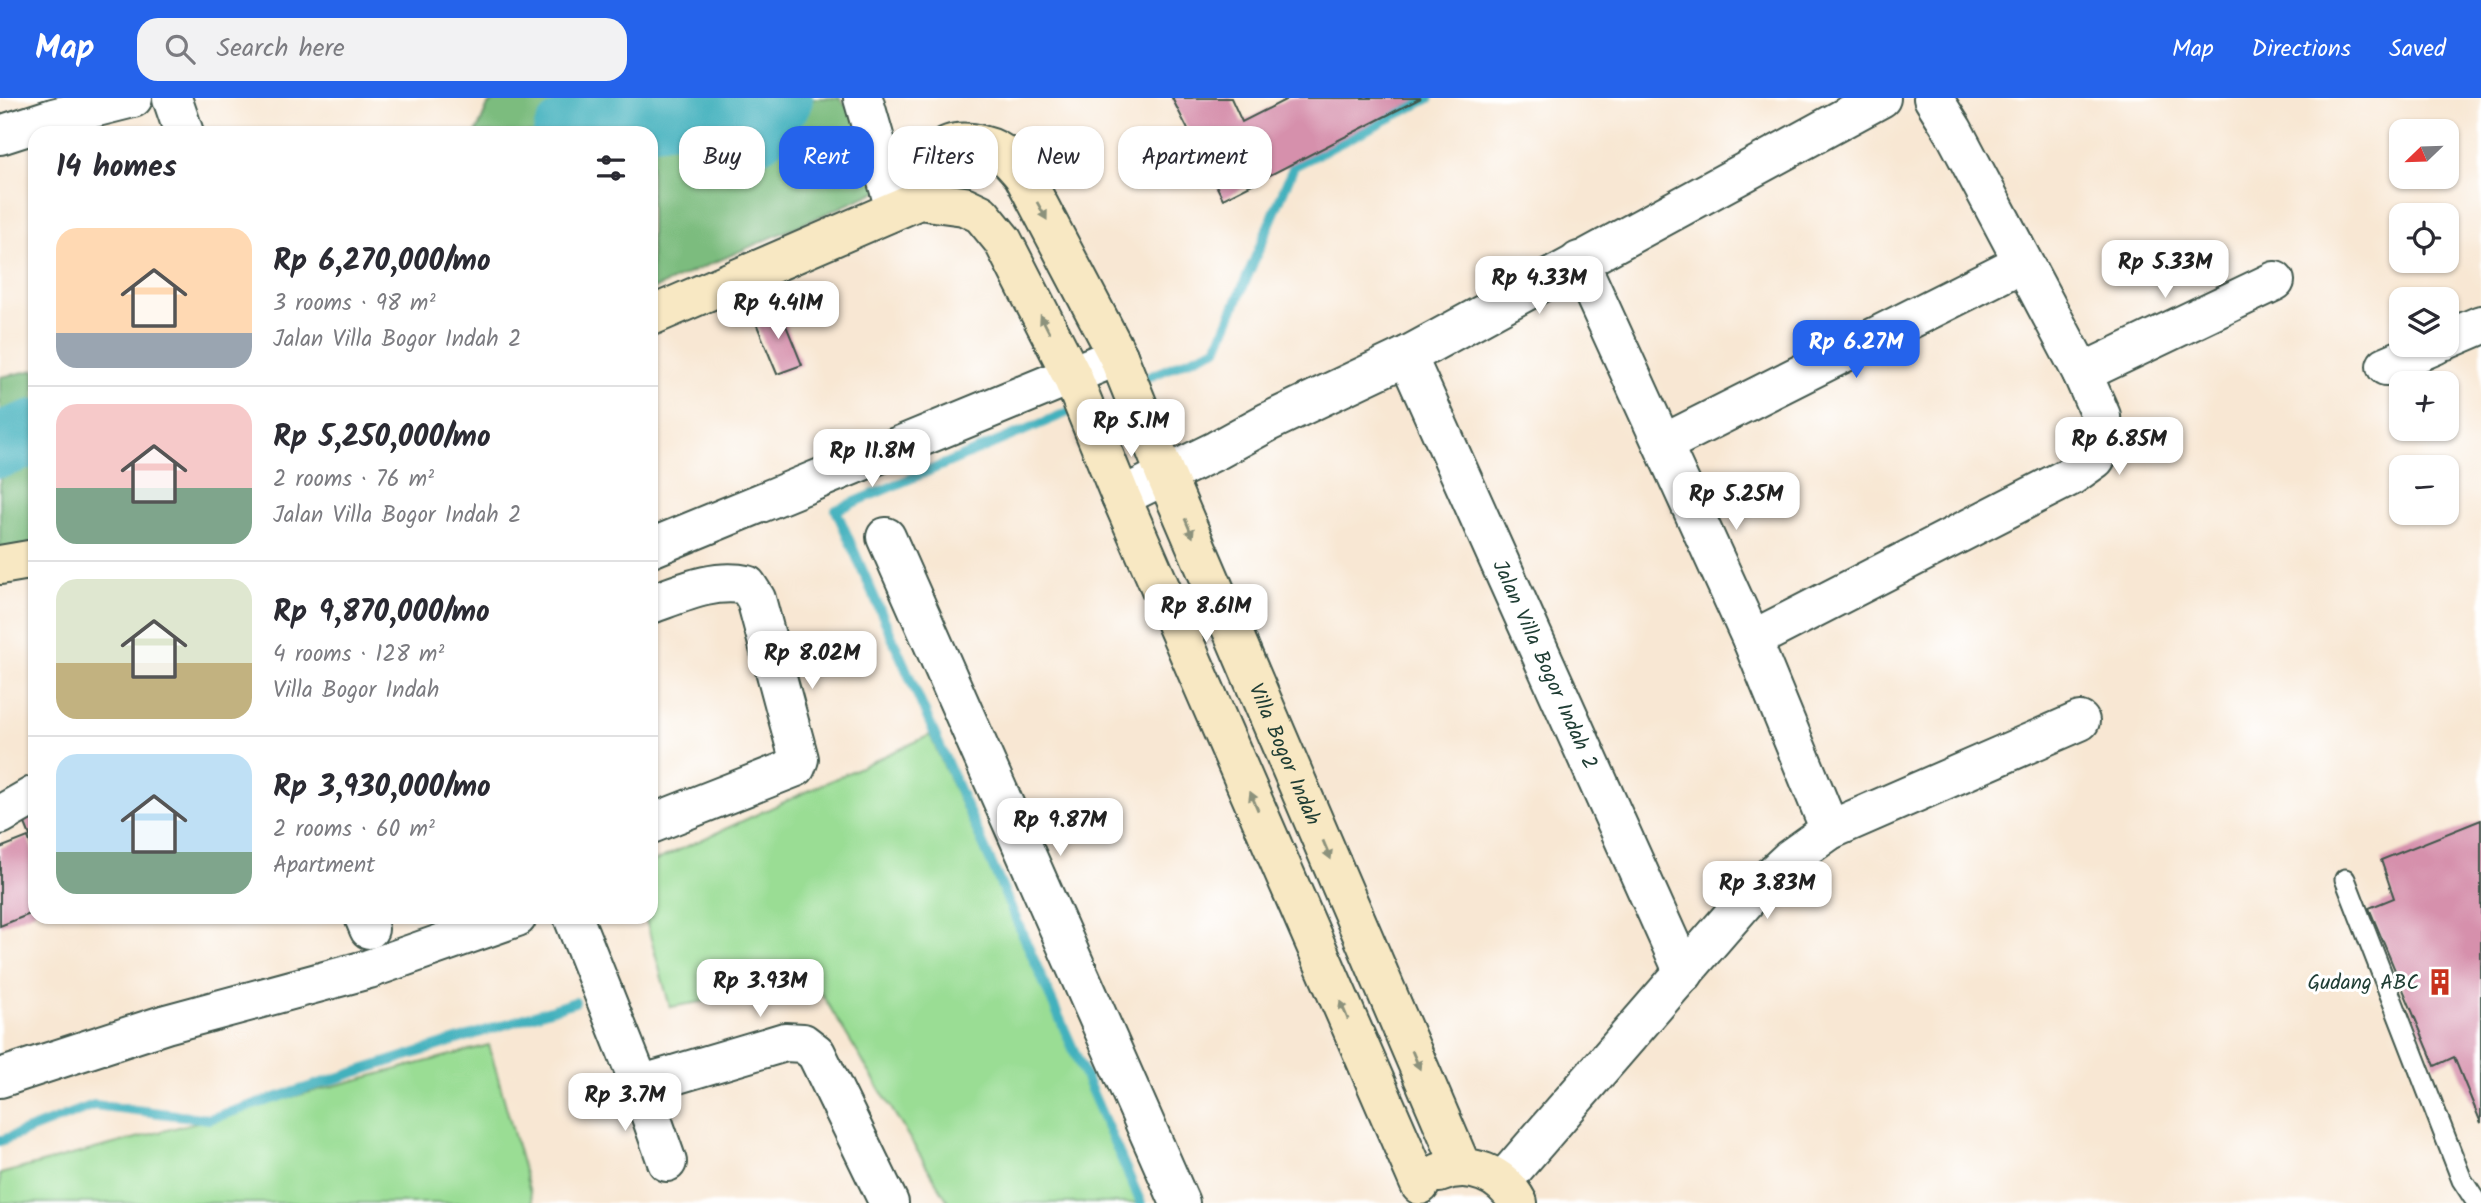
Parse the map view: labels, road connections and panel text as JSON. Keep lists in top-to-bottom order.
{
  "streets": {
    "street": ["Jalan Villa Bogor Indah 2", "Villa Bogor Indah"]
  },
  "places": {
    "building": ["Gudang ABC"]
  },
  "north": "bottom left",
  "page": {
    "header": "Map",
    "search": "Search here",
    "nav": ["Map", "Directions", "Saved"],
    "map_buttons": ["+", "−"],
    "chip": [
      "Buy",
      "Rent",
      "Filters",
      "New",
      "Apartment"
    ],
    "heading": "14 homes",
    "list": [
      {
        "name": "Rp 6,270,000/mo",
        "note": "3 rooms · 98 m² · Jalan Villa Bogor Indah 2"
      },
      {
        "name": "Rp 5,250,000/mo",
        "note": "2 rooms · 76 m² · Jalan Villa Bogor Indah 2"
      },
      {
        "name": "Rp 9,870,000/mo",
        "note": "4 rooms · 128 m² · Villa Bogor Indah"
      },
      {
        "name": "Rp 3,930,000/mo",
        "note": "2 rooms · 60 m² · Apartment"
      }
    ],
    "price": [
      "Rp 5.33M",
      "Rp 4.33M",
      "Rp 4.41M",
      "Rp 6.27M",
      "Rp 5.1M",
      "Rp 6.85M",
      "Rp 11.8M",
      "Rp 5.25M",
      "Rp 8.61M",
      "Rp 8.02M",
      "Rp 9.87M",
      "Rp 3.83M",
      "Rp 3.93M",
      "Rp 3.7M"
    ]
  }
}
